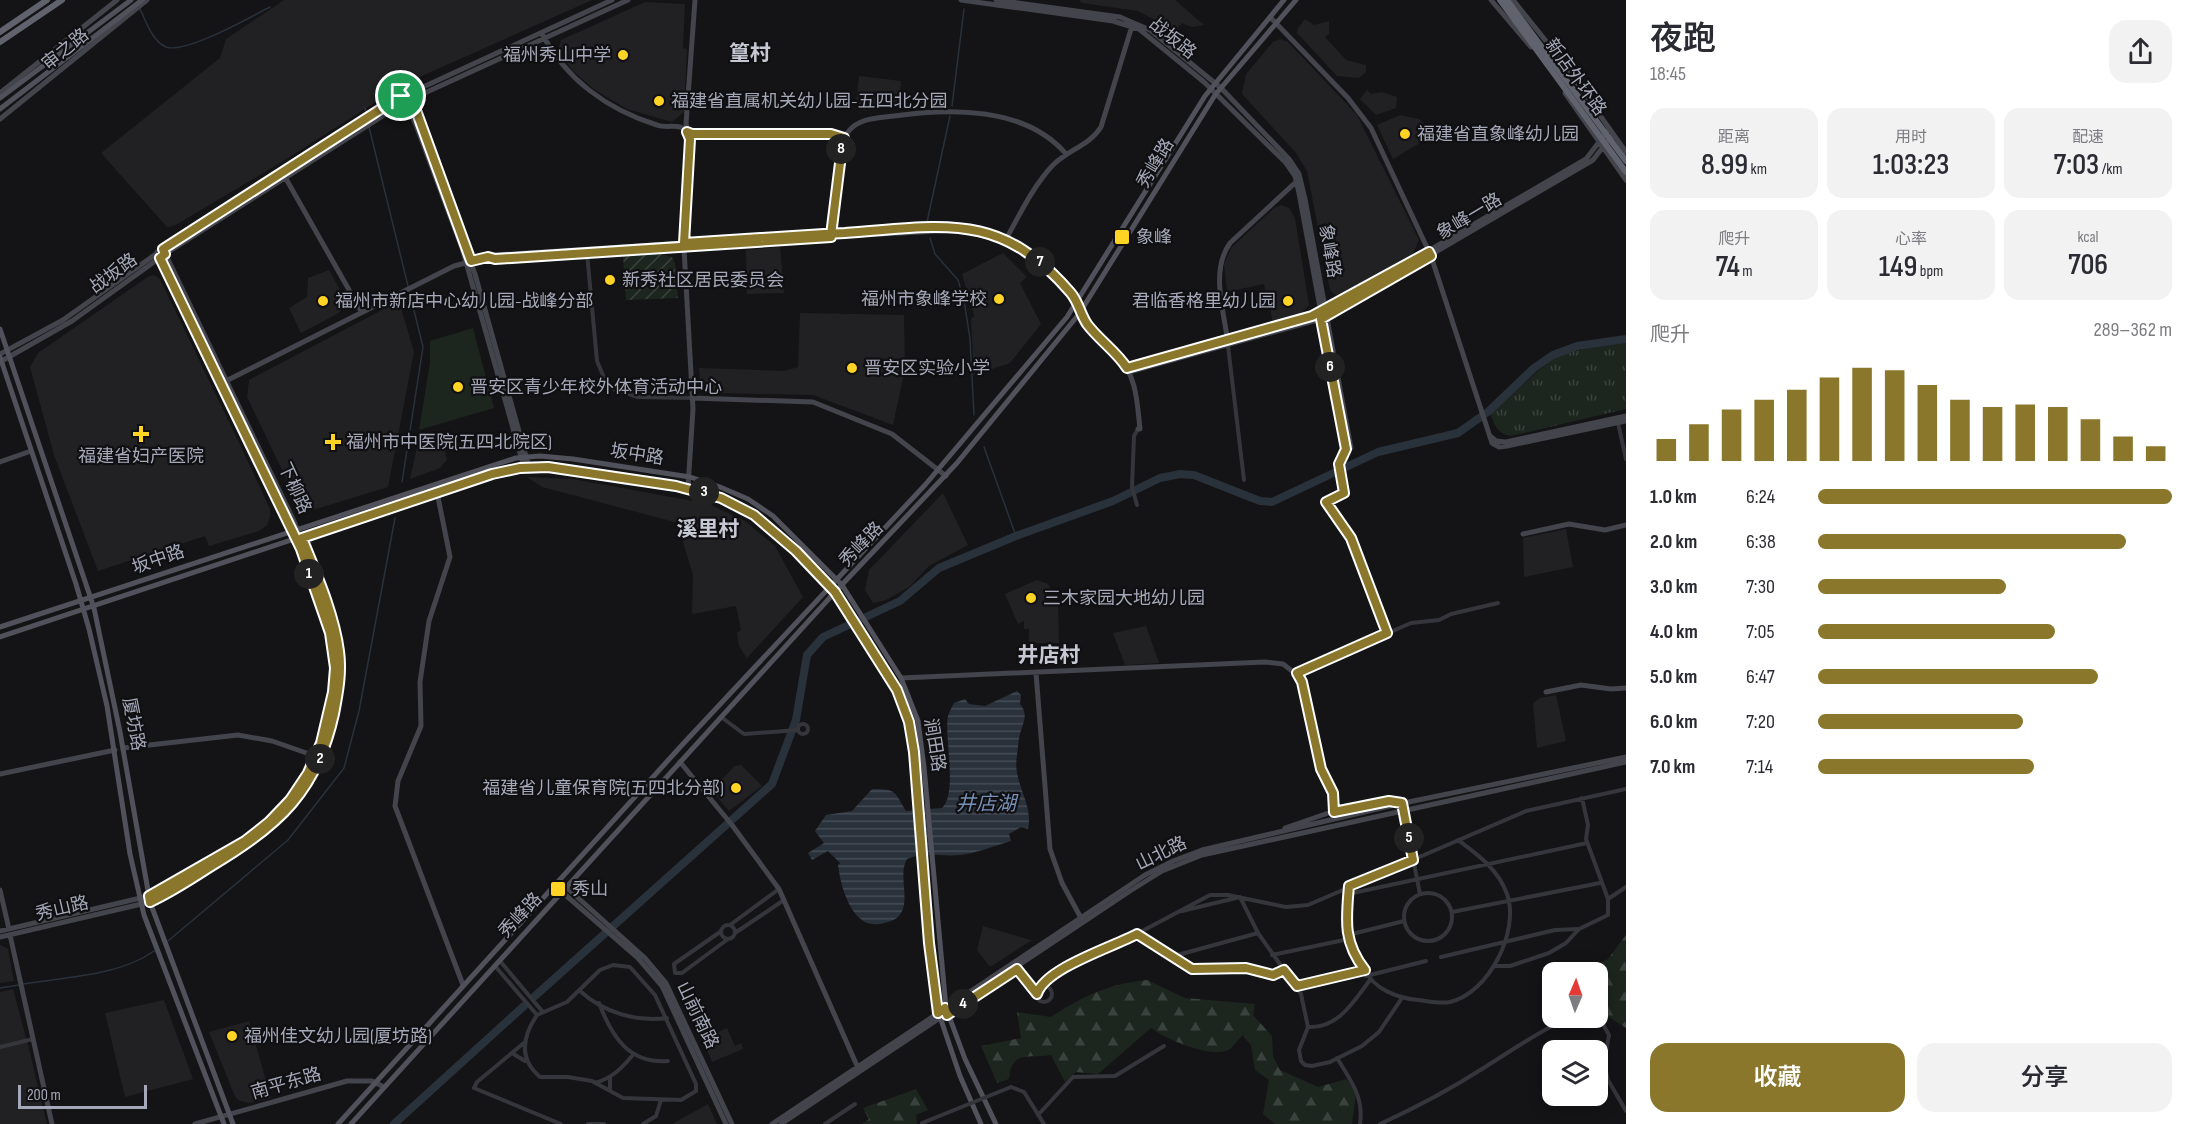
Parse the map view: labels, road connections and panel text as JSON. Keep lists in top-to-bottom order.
{
  "streets": {
    "highway": ["新店外环路"],
    "main road": [
      "战坂路",
      "审之路",
      "秀峰路",
      "象峰一路",
      "象峰路",
      "坂中路",
      "下柳路",
      "厦坊路",
      "涧田路",
      "山北路",
      "秀山路",
      "山前南路",
      "南平东路"
    ]
  },
  "crossings": [
    ["战坂路", "秀峰路"],
    ["战坂路", "象峰路"],
    ["战坂路", "下柳路"],
    ["战坂路", "厦坊路"],
    ["秀峰路", "象峰路"],
    ["秀峰路", "坂中路"],
    ["秀峰路", "涧田路"],
    ["秀峰路", "南平东路"],
    ["象峰一路", "象峰路"],
    ["坂中路", "下柳路"],
    ["坂中路", "厦坊路"],
    ["坂中路", "涧田路"],
    ["下柳路", "厦坊路"],
    ["下柳路", "秀山路"],
    ["厦坊路", "南平东路"],
    ["涧田路", "山北路"]
  ],
  "districts": ["篁村", "溪里村", "井店村"],
  "water": ["井店湖"],
  "places": {
    "other": [
      "福州秀山中学",
      "福建省直属机关幼儿园-五四北分园",
      "福建省直象峰幼儿园",
      "新秀社区居民委员会",
      "福州市象峰学校",
      "福州市新店中心幼儿园-战峰分部",
      "君临香格里幼儿园",
      "晋安区实验小学",
      "晋安区青少年校外体育活动中心",
      "三木家园大地幼儿园",
      "福建省儿童保育院(五四北分部)",
      "福州佳文幼儿园(厦坊路)"
    ],
    "transit": ["象峰", "秀山"],
    "health": ["福建省妇产医院", "福州市中医院(五四北院区)"]
  },
  "scale_bar": "200 m",
  "north": "top",
  "page": {
    "heading": ["夜跑", "18:45"],
    "stats": [
      ["距离", "8.99 km"],
      ["用时", "1:03:23"],
      ["配速", "7:03 /km"],
      ["爬升", "74 m"],
      ["心率", "149 bpm"],
      ["kcal", "706"]
    ],
    "pins": [
      "8",
      "7",
      "6",
      "3",
      "1",
      "2",
      "5",
      "4"
    ],
    "chart": ["爬升", "289–362 m"],
    "list": [
      {
        "name": "1.0 km",
        "note": "6:24"
      },
      {
        "name": "2.0 km",
        "note": "6:38"
      },
      {
        "name": "3.0 km",
        "note": "7:30"
      },
      {
        "name": "4.0 km",
        "note": "7:05"
      },
      {
        "name": "5.0 km",
        "note": "6:47"
      },
      {
        "name": "6.0 km",
        "note": "7:20"
      },
      {
        "name": "7.0 km",
        "note": "7:14"
      }
    ],
    "buttons": ["收藏", "分享"],
    "scale": "200 m"
  }
}
